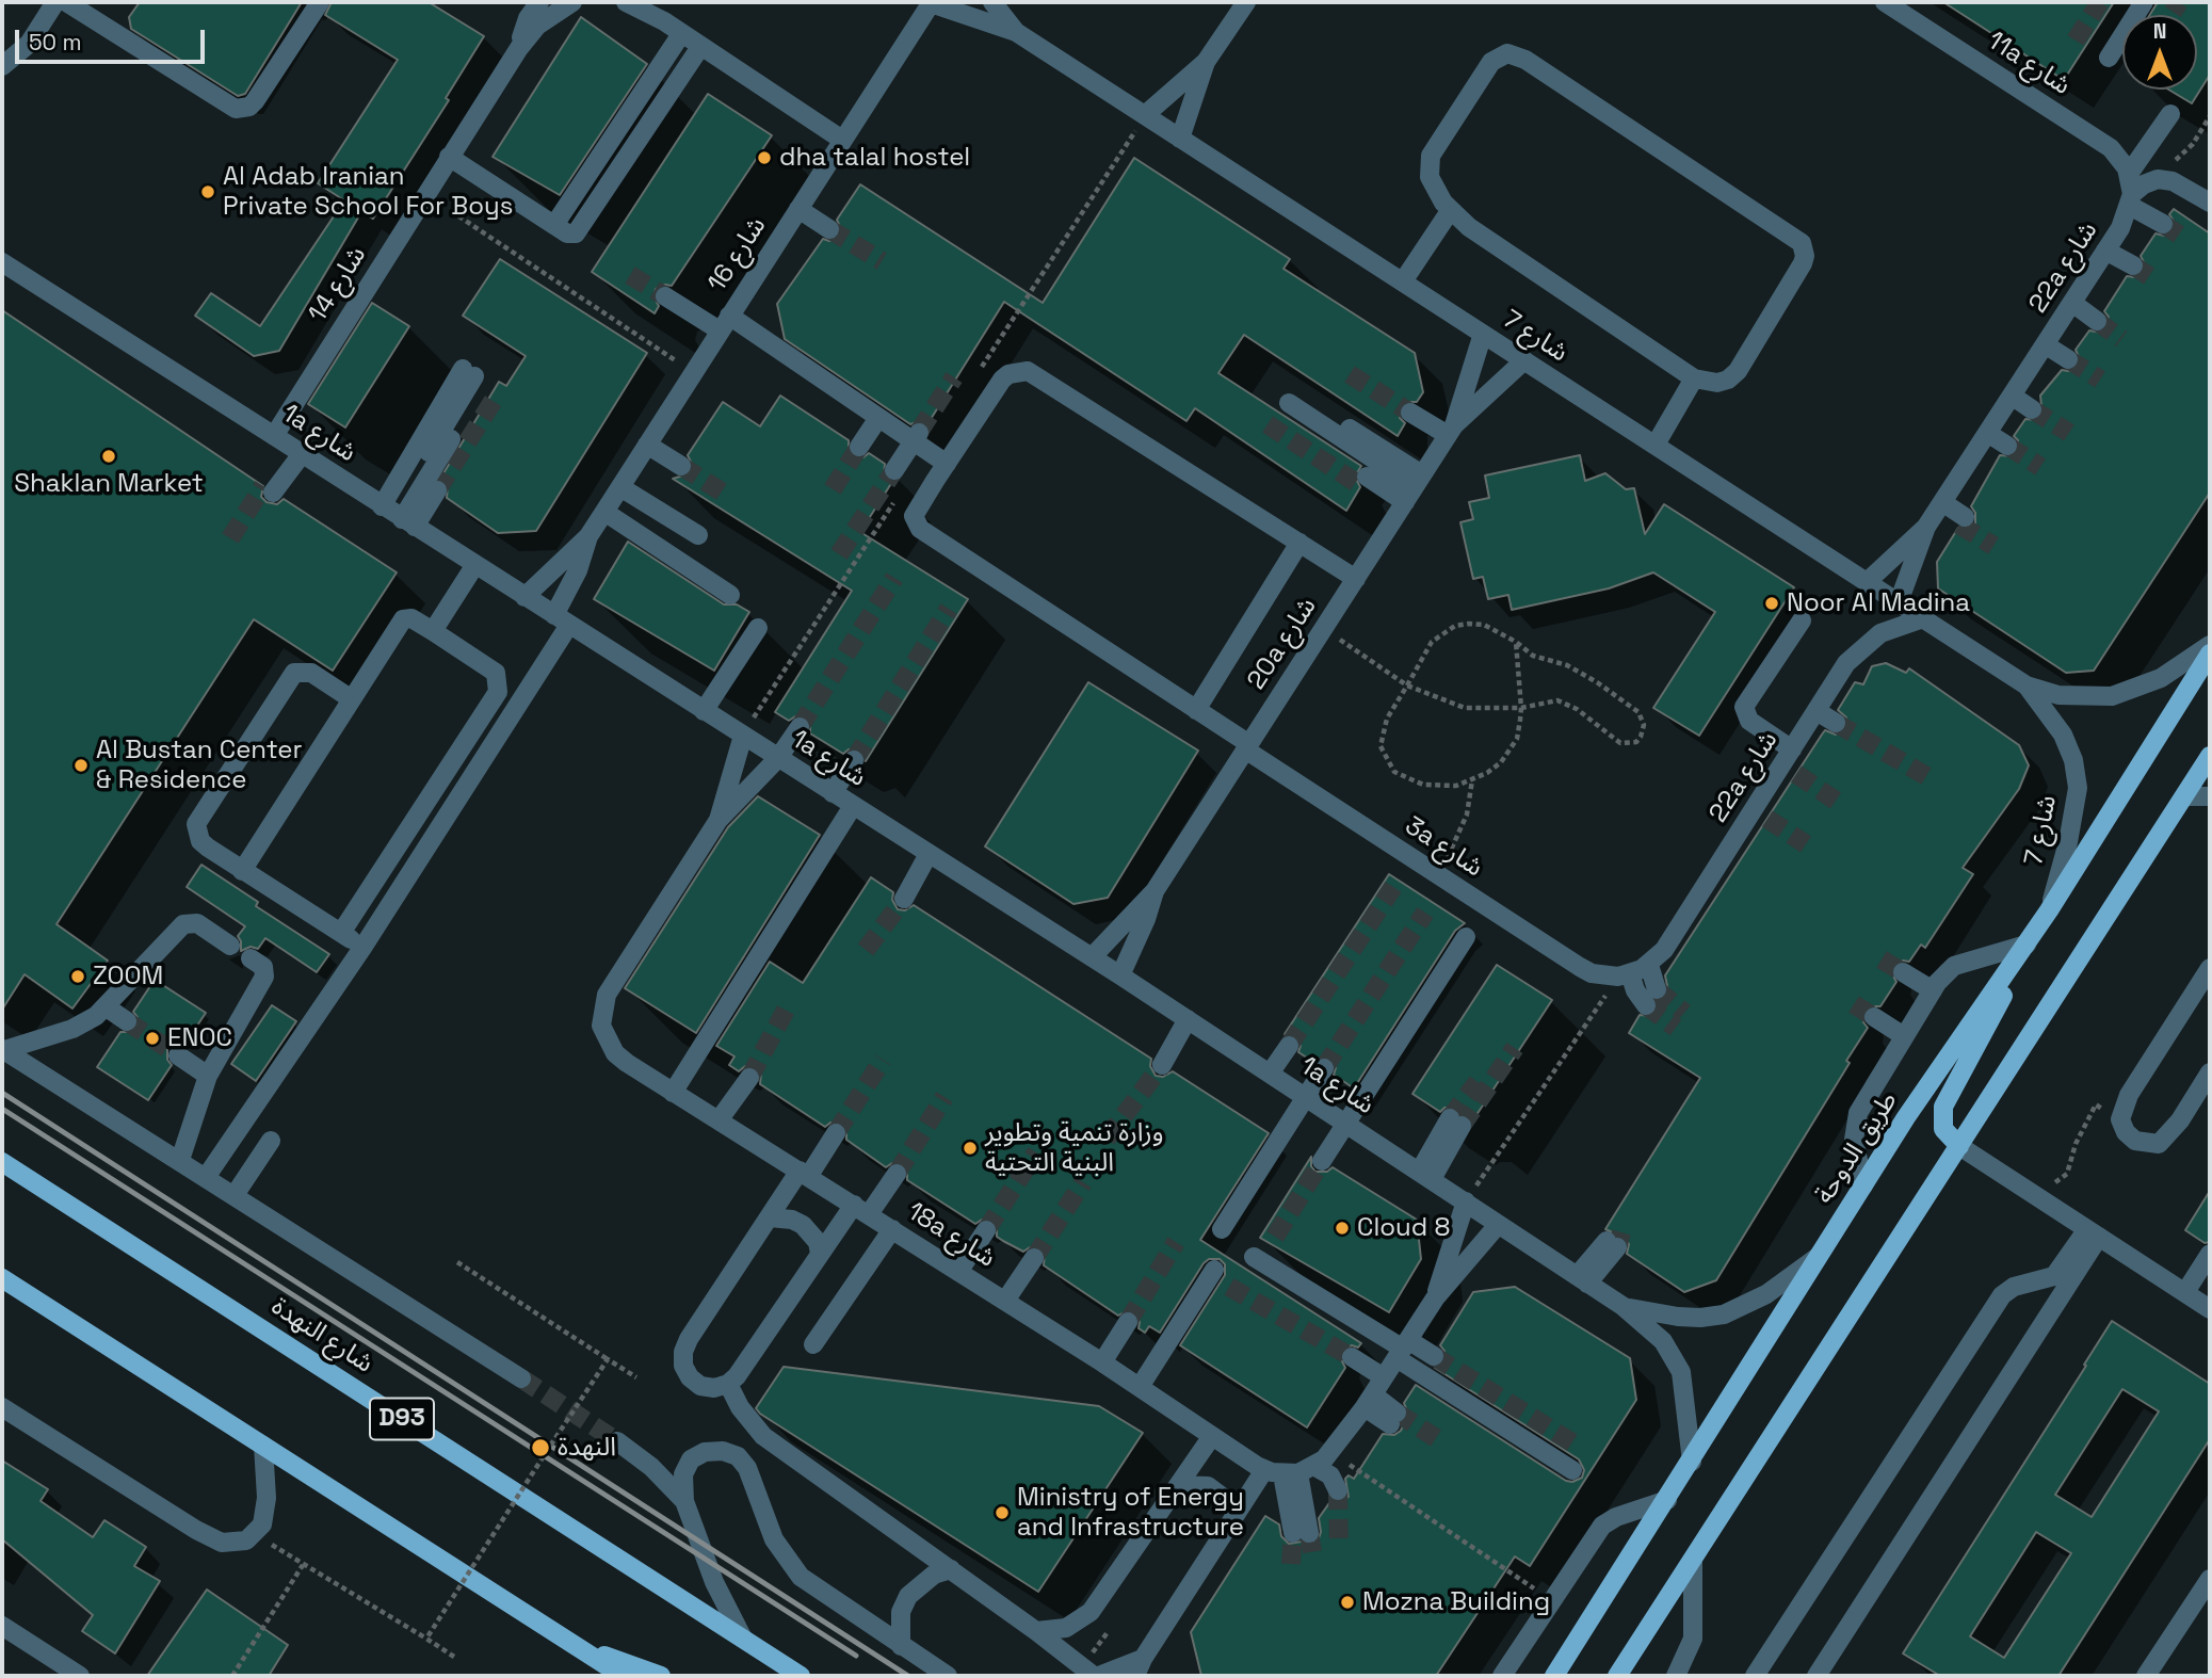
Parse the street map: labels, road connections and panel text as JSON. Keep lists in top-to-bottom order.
{
  "streets": {
    "main road": ["طريق الدوحة", "شارع النهدة", "D93"],
    "street": [
      "11a شارع",
      "شارع 16",
      "22a شارع",
      "شارع 14",
      "شارع 7",
      "1a شارع",
      "20a شارع",
      "3a شارع",
      "18a شارع"
    ]
  },
  "crossings": [
    ["11a شارع", "22a شارع"],
    ["شارع 16", "شارع 7"],
    ["شارع 16", "1a شارع"],
    ["22a شارع", "شارع 7"],
    ["22a شارع", "3a شارع"],
    ["شارع 14", "1a شارع"],
    ["شارع 7", "20a شارع"],
    ["شارع 7", "طريق الدوحة"],
    ["1a شارع", "20a شارع"],
    ["1a شارع", "طريق الدوحة"],
    ["1a شارع", "18a شارع"],
    ["20a شارع", "3a شارع"]
  ],
  "places": [
    "dha talal hostel",
    "Al Adab Iranian Private School For Boys",
    "Shaklan Market",
    "Noor Al Madina",
    "Al Bustan Center & Residence",
    "ZOOM",
    "ENOC",
    "وزارة تنمية وتطوير البنية التحتية",
    "Cloud 8",
    "النهدة",
    "Ministry of Energy and Infrastructure",
    "Mozna Building"
  ],
  "scale_bar": "50 m",
  "north": "top"
}
